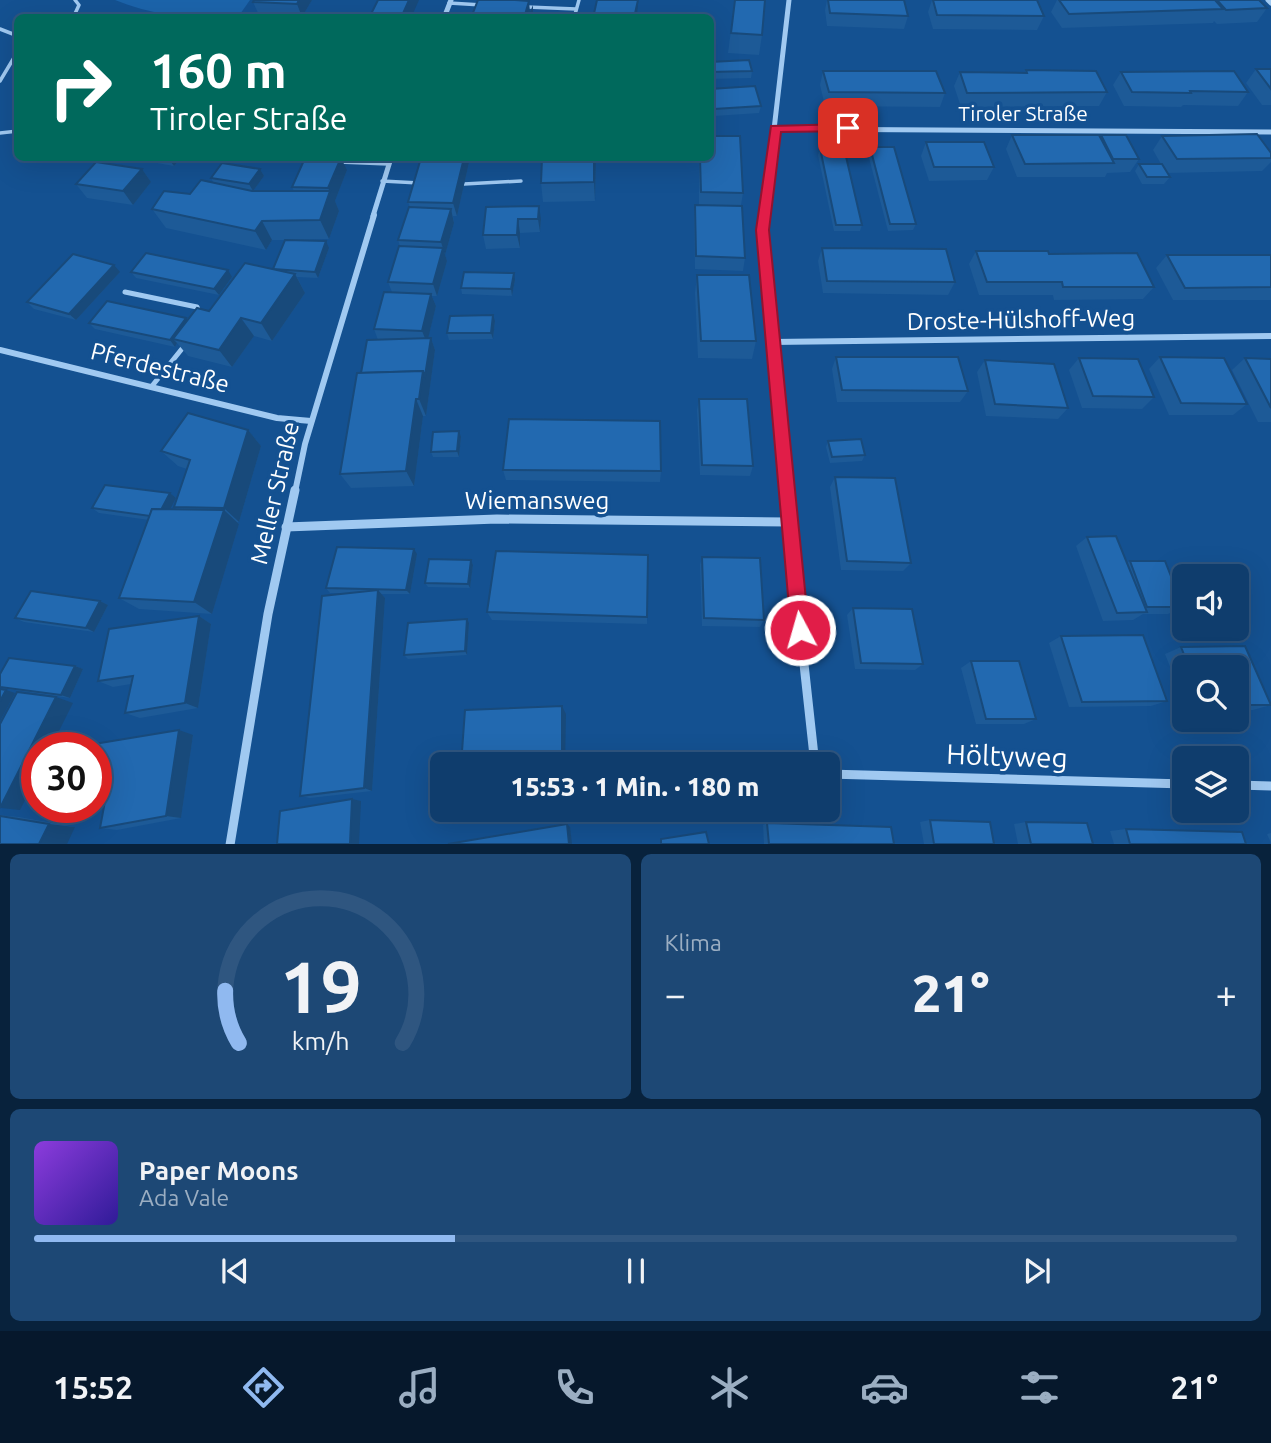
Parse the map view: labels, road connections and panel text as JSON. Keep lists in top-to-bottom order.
{
  "streets": {
    "street": [
      "Tiroler Straße",
      "Droste-Hülshoff-Weg",
      "Pferdestraße",
      "Meller Straße",
      "Wiemansweg",
      "Höltyweg"
    ]
  },
  "crossings": [
    ["Pferdestraße", "Meller Straße"],
    ["Meller Straße", "Wiemansweg"]
  ],
  "page": {
    "turn": ["160 m", "Tiroler Straße"],
    "limit": "30",
    "trip": "15:53 · 1 Min. · 180 m",
    "tile": "Klima",
    "heat": ["−", "21°", "+"],
    "song": ["Paper Moons", "Ada Vale"],
    "tabs": ["15:52", "21°"],
    "gauge": ["19", "km/h"]
  }
}
